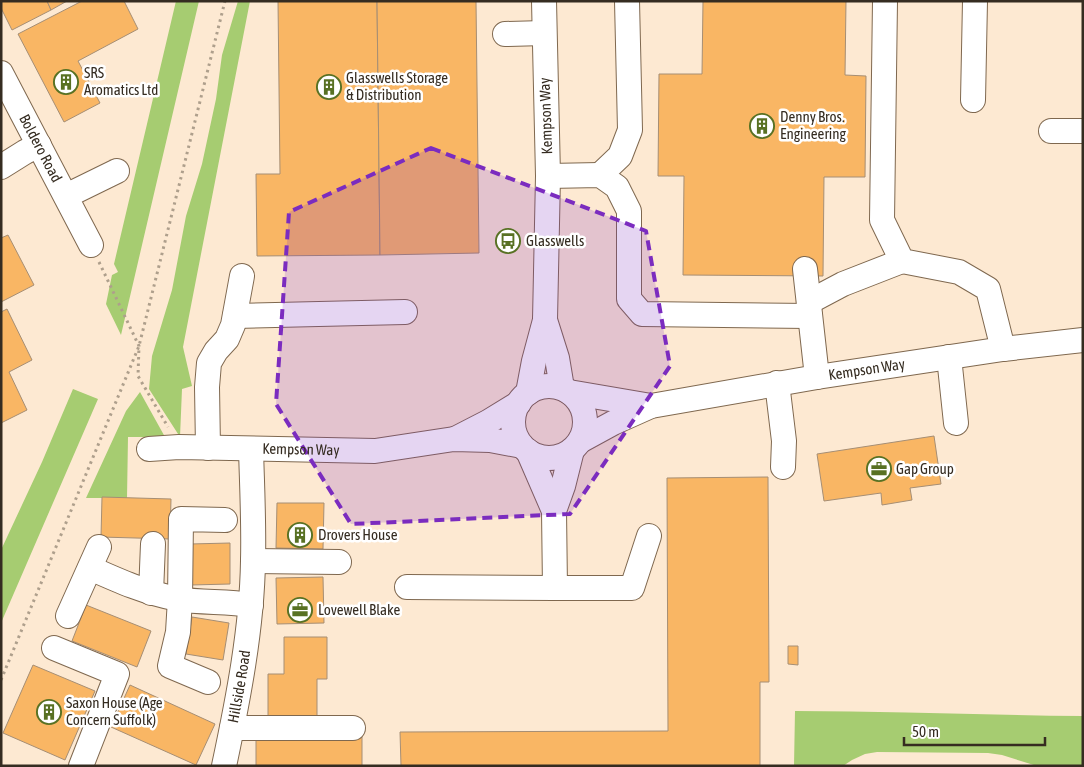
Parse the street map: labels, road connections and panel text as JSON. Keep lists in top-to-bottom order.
{
  "streets": {
    "street": ["Kempson Way", "Boldero Road", "Hillside Road"]
  },
  "crossings": [
    ["Kempson Way", "Hillside Road"]
  ],
  "places": {
    "building": [
      "SRS Aromatics Ltd",
      "Glasswells Storage & Distribution",
      "Denny Bros. Engineering",
      "Drovers House",
      "Saxon House (Age Concern Suffolk)"
    ],
    "bus stop": ["Glasswells"],
    "office": ["Gap Group", "Lovewell Blake"]
  },
  "scale_bar": "50 m"
}
